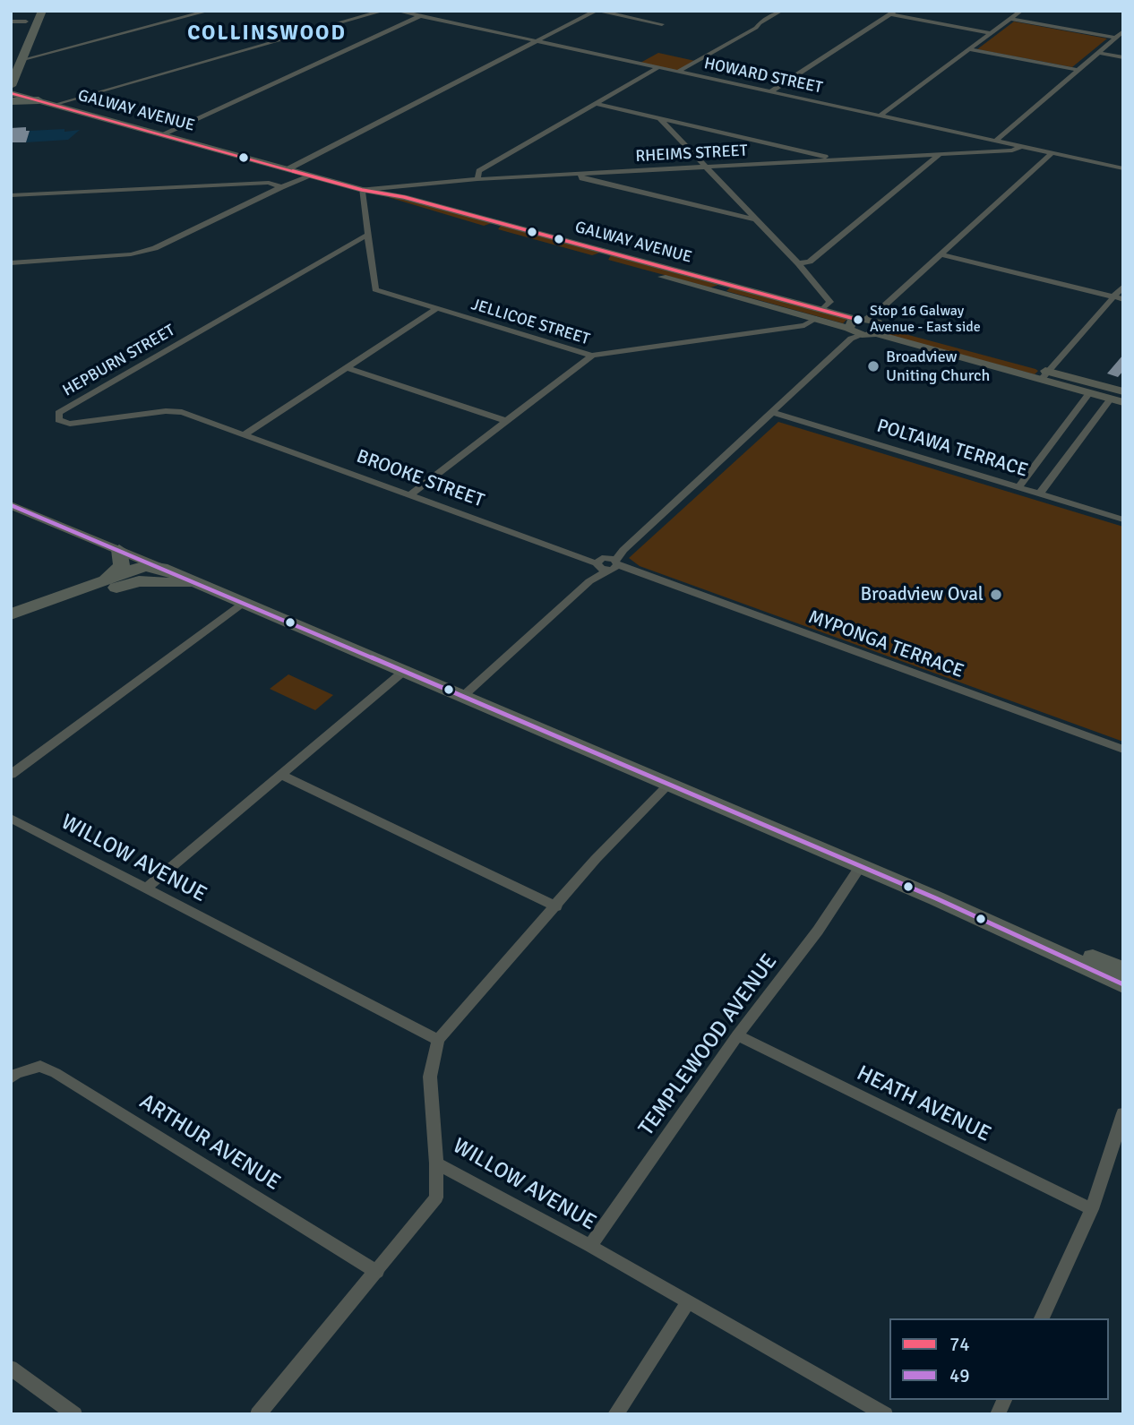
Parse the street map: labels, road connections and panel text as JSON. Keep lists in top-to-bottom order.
{
  "streets": {
    "street": [
      "HOWARD STREET",
      "GALWAY AVENUE",
      "RHEIMS STREET",
      "JELLICOE STREET",
      "HEPBURN STREET",
      "POLTAWA TERRACE",
      "BROOKE STREET",
      "MYPONGA TERRACE",
      "WILLOW AVENUE",
      "TEMPLEWOOD AVENUE",
      "HEATH AVENUE",
      "ARTHUR AVENUE"
    ]
  },
  "crossings": [
    ["HOWARD STREET", "RHEIMS STREET"],
    ["GALWAY AVENUE", "RHEIMS STREET"],
    ["GALWAY AVENUE", "JELLICOE STREET"],
    ["RHEIMS STREET", "JELLICOE STREET"],
    ["JELLICOE STREET", "HEPBURN STREET"],
    ["HEPBURN STREET", "BROOKE STREET"],
    ["BROOKE STREET", "MYPONGA TERRACE"],
    ["WILLOW AVENUE", "TEMPLEWOOD AVENUE"],
    ["TEMPLEWOOD AVENUE", "HEATH AVENUE"]
  ],
  "districts": ["COLLINSWOOD"],
  "places": ["Stop 16 Galway Avenue - East side", "Broadview Uniting Church", "Broadview Oval"],
  "lines": ["transit line 74", "transit line 49"],
  "legend": ["74", "49"]
}
